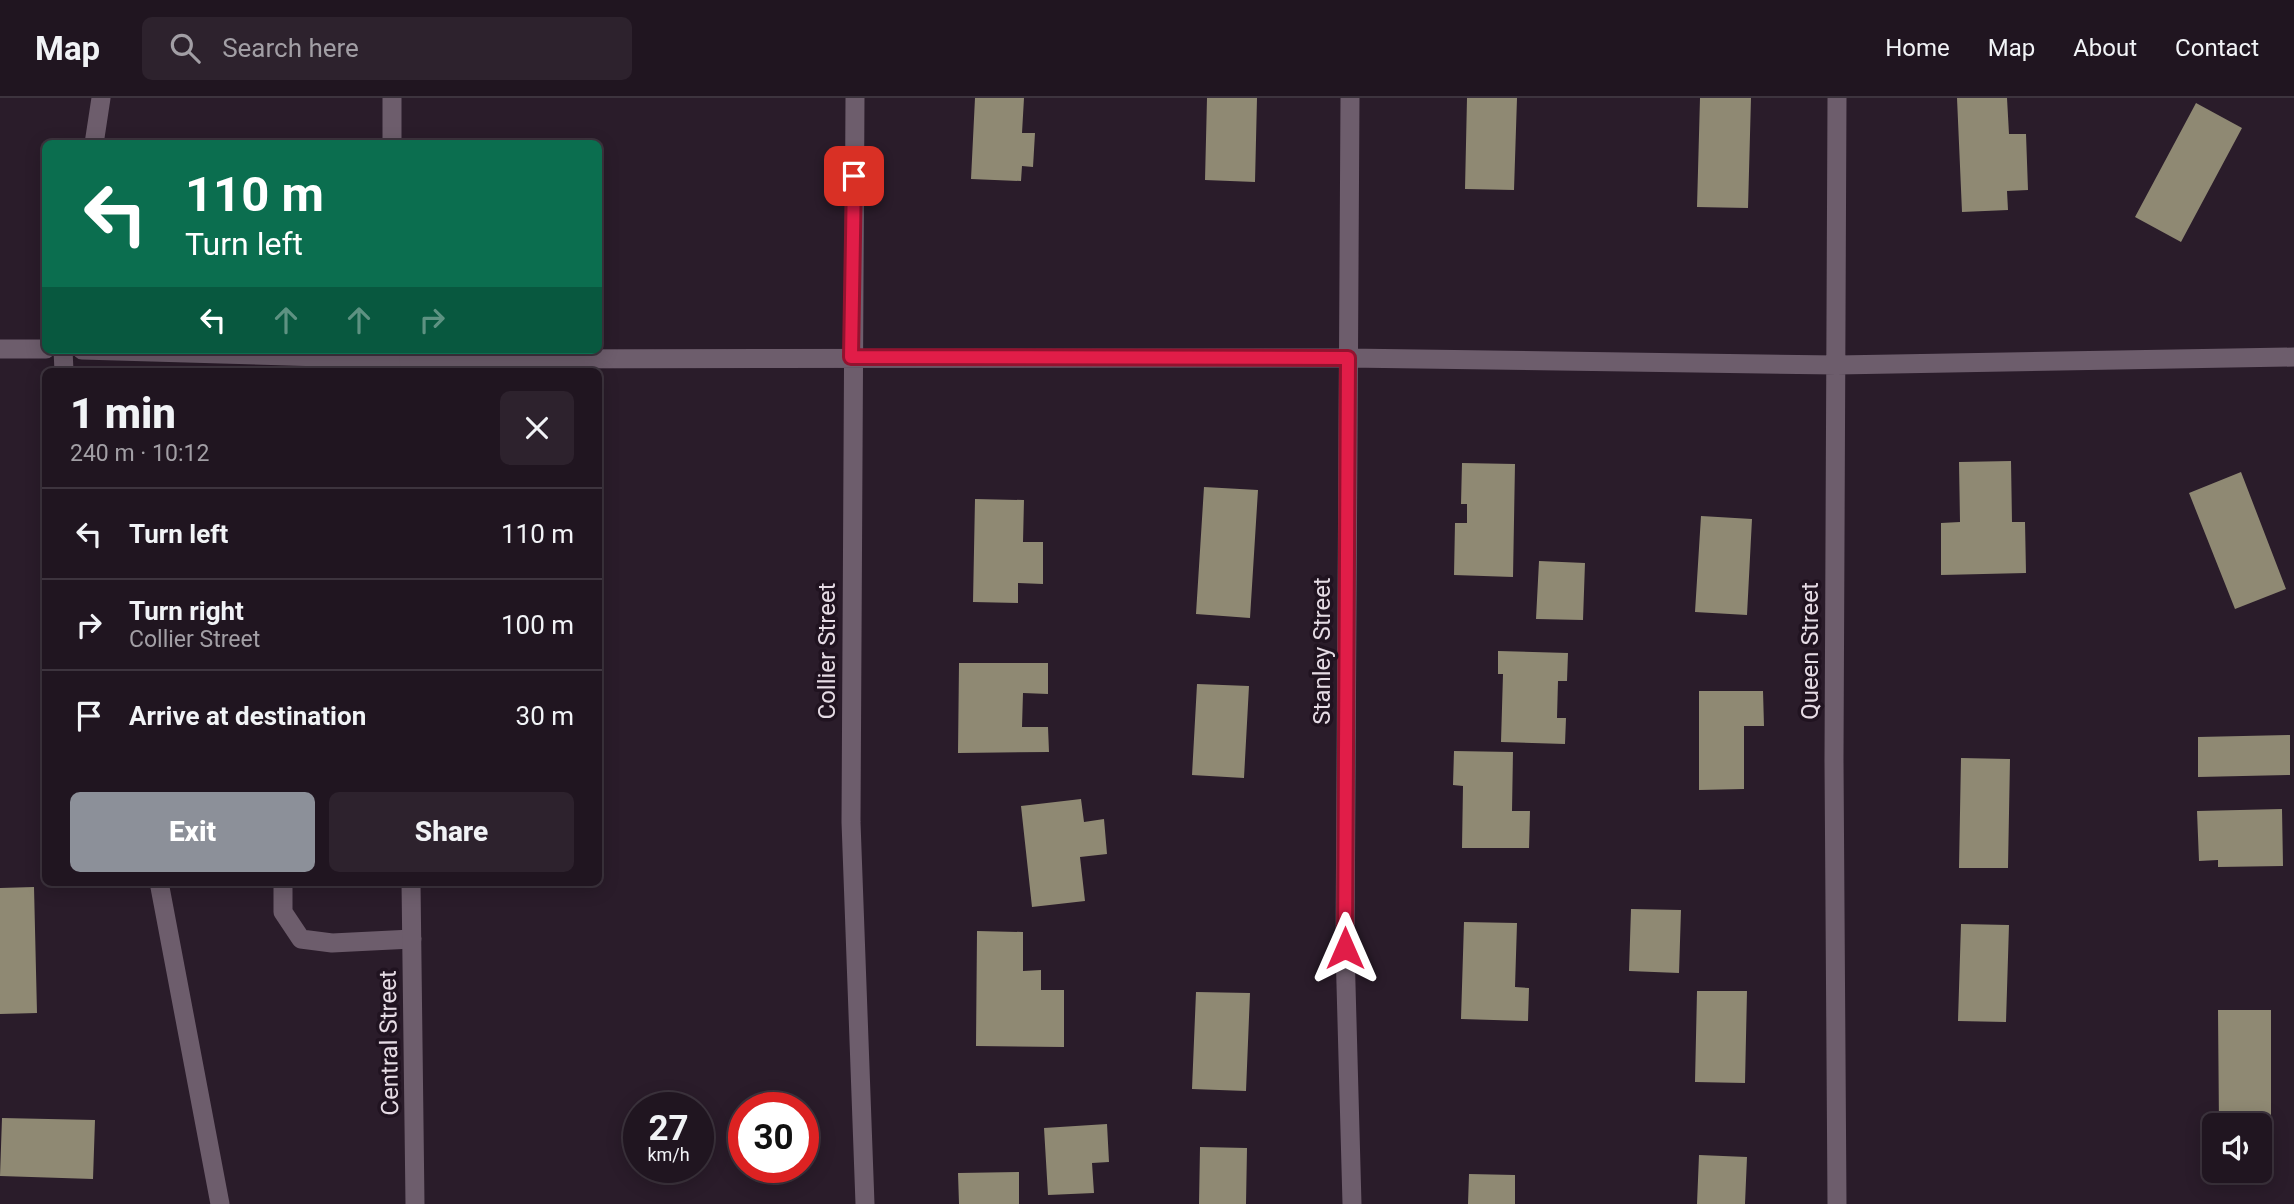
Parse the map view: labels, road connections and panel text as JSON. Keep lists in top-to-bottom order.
{
  "streets": {
    "street": [
      "Collier Street",
      "Stanley Street",
      "Queen Street",
      "Central Street"
    ]
  },
  "page": {
    "header": "Map",
    "search": "Search here",
    "nav": [
      "Home",
      "Map",
      "About",
      "Contact"
    ],
    "turn": ["110 m", "Turn left"],
    "heading": ["1 min", "240 m · 10:12"],
    "list": [
      {
        "name": "Turn left",
        "value": "110 m"
      },
      {
        "name": "Turn right",
        "note": "Collier Street",
        "value": "100 m"
      },
      {
        "name": "Arrive at destination",
        "value": "30 m"
      }
    ],
    "buttons": ["Exit", "Share"],
    "speed": "27 km/h",
    "limit": "30"
  }
}
